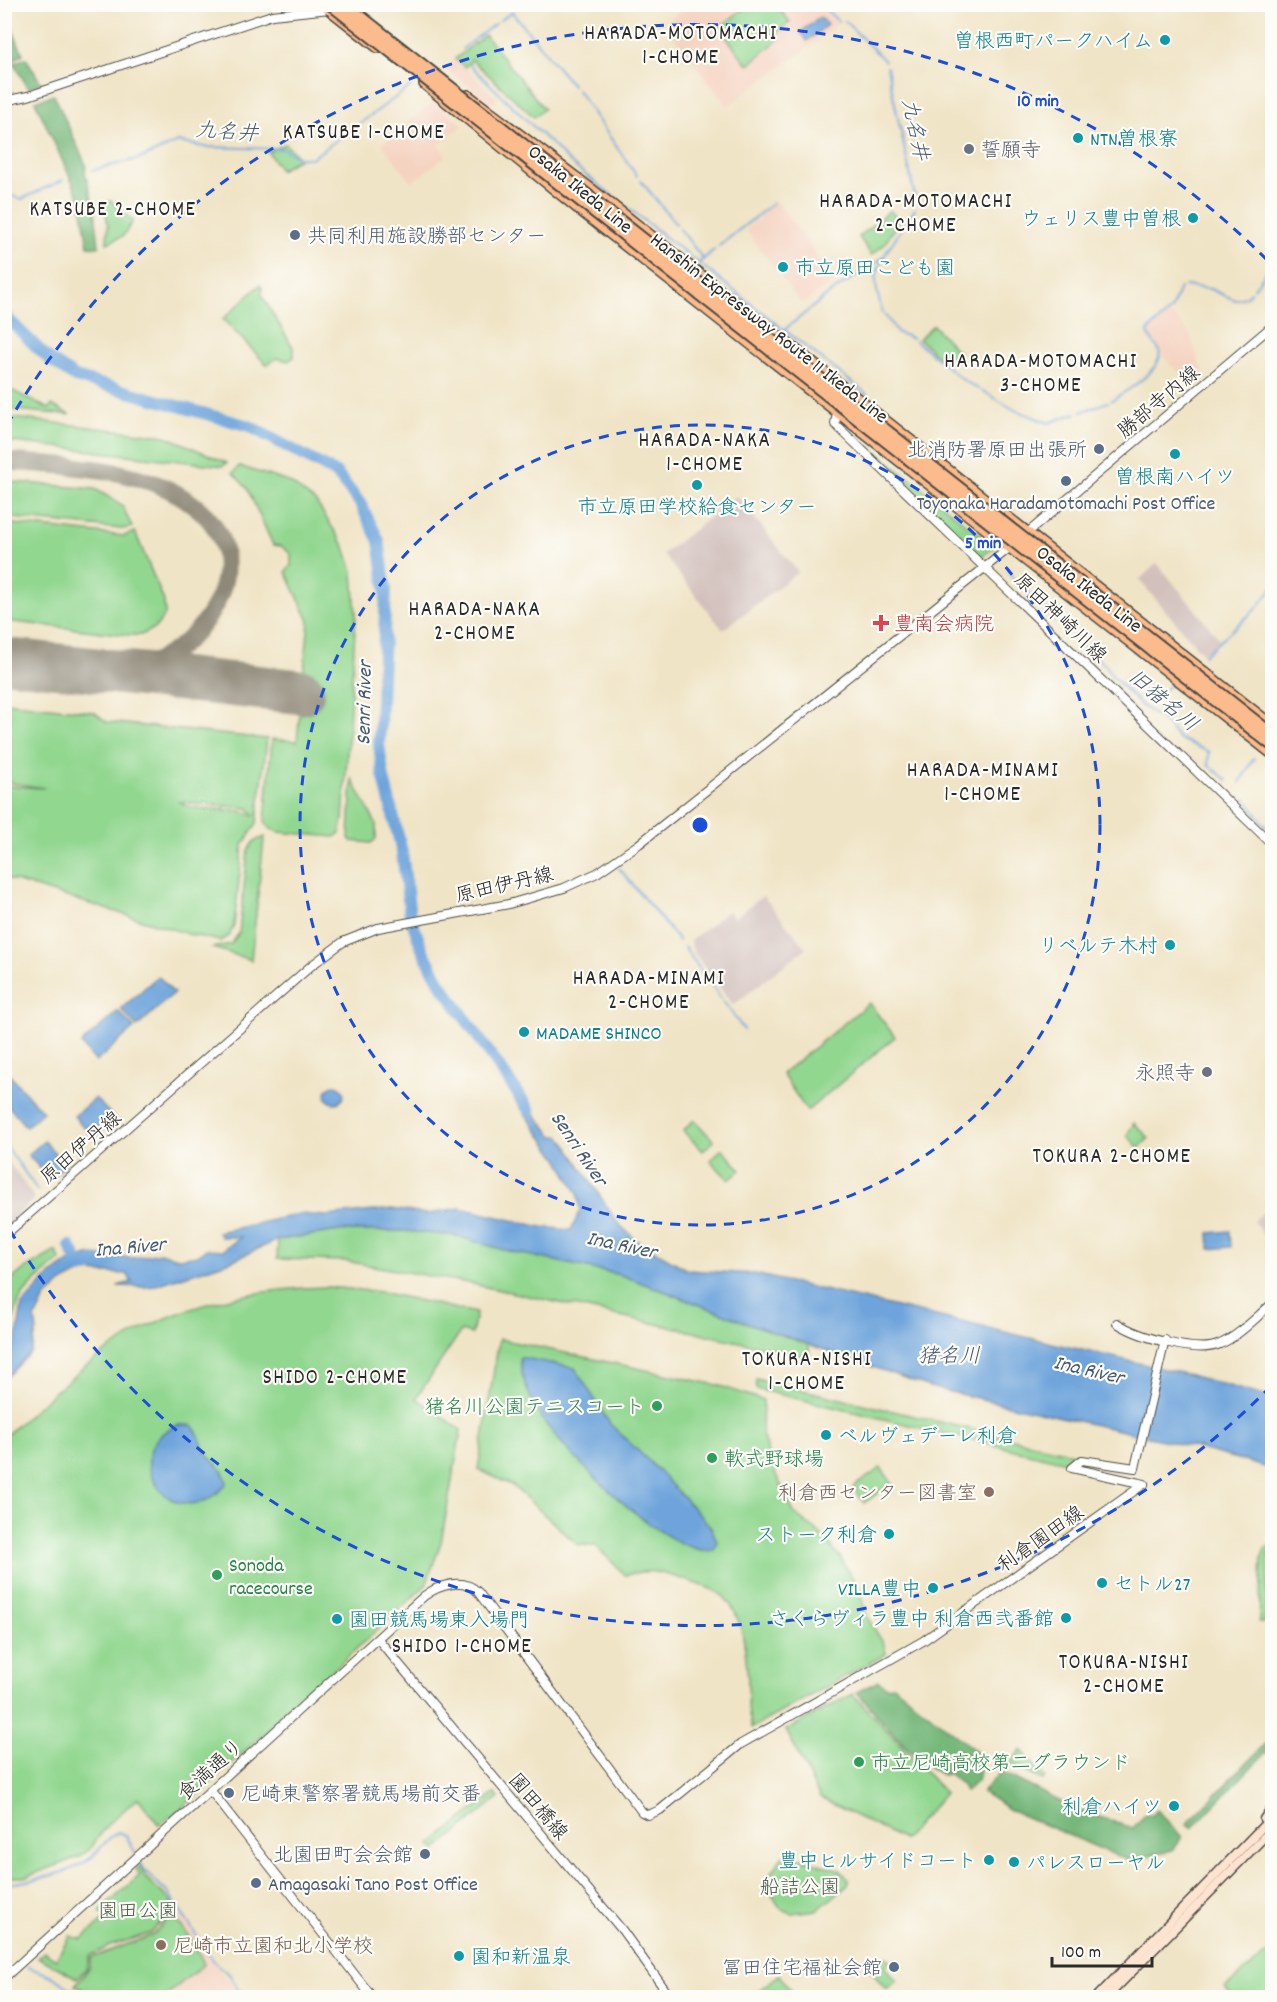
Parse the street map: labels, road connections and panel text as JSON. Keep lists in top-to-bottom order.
{
  "streets": {
    "highway": ["Hanshin Expressway Route 11 Ikeda Line"],
    "main road": ["Osaka Ikeda Line"],
    "street": [
      "勝部寺内線",
      "原田神崎川線",
      "原田伊丹線",
      "利倉園田線",
      "食満通り",
      "園田橋線"
    ]
  },
  "crossings": [
    ["Osaka Ikeda Line", "Hanshin Expressway Route 11 Ikeda Line"],
    ["Osaka Ikeda Line", "勝部寺内線"],
    ["Osaka Ikeda Line", "原田神崎川線"],
    ["Osaka Ikeda Line", "原田伊丹線"],
    ["勝部寺内線", "原田伊丹線"],
    ["原田神崎川線", "原田伊丹線"],
    ["利倉園田線", "食満通り"],
    ["食満通り", "園田橋線"]
  ],
  "districts": [
    "HARADA-MOTOMACHI 1-CHOME",
    "KATSUBE 1-CHOME",
    "HARADA-MOTOMACHI 2-CHOME",
    "KATSUBE 2-CHOME",
    "HARADA-MOTOMACHI 3-CHOME",
    "HARADA-NAKA 1-CHOME",
    "HARADA-NAKA 2-CHOME",
    "HARADA-MINAMI 1-CHOME",
    "HARADA-MINAMI 2-CHOME",
    "TOKURA 2-CHOME",
    "TOKURA-NISHI 1-CHOME",
    "SHIDO 2-CHOME",
    "SHIDO 1-CHOME",
    "TOKURA-NISHI 2-CHOME"
  ],
  "water": [
    "九名井",
    "旧猪名川",
    "Senri River",
    "Ina River",
    "猪名川"
  ],
  "parks": ["船詰公園", "園田公園"],
  "places": {
    "other": [
      "曽根西町パークハイム",
      "NTN曽根寮",
      "誓願寺",
      "ウェリス豊中曽根",
      "共同利用施設勝部センター",
      "市立原田こども園",
      "北消防署原田出張所",
      "曽根南ハイツ",
      "Toyonaka Haradamotomachi Post Office",
      "市立原田学校給食センター",
      "リベルテ木村",
      "MADAME SHINCO",
      "永照寺",
      "猪名川公園テニスコート",
      "ベルヴェデーレ利倉",
      "軟式野球場",
      "利倉西センター図書室",
      "ストーク利倉",
      "Sonoda racecourse",
      "セトル27",
      "VILLA豊中",
      "さくらヴィラ豊中 利倉西弐番館",
      "園田競馬場東入場門",
      "市立尼崎高校第二グラウンド",
      "尼崎東警察署競馬場前交番",
      "利倉ハイツ",
      "北園田町会会館",
      "豊中ヒルサイドコート",
      "パレスローヤル",
      "Amagasaki Tano Post Office",
      "尼崎市立園和北小学校",
      "園和新温泉",
      "冨田住宅福祉会館"
    ],
    "health": ["豊南会病院"]
  },
  "scale_bar": "100 m",
  "rings": ["10 min", "5 min"]
}
